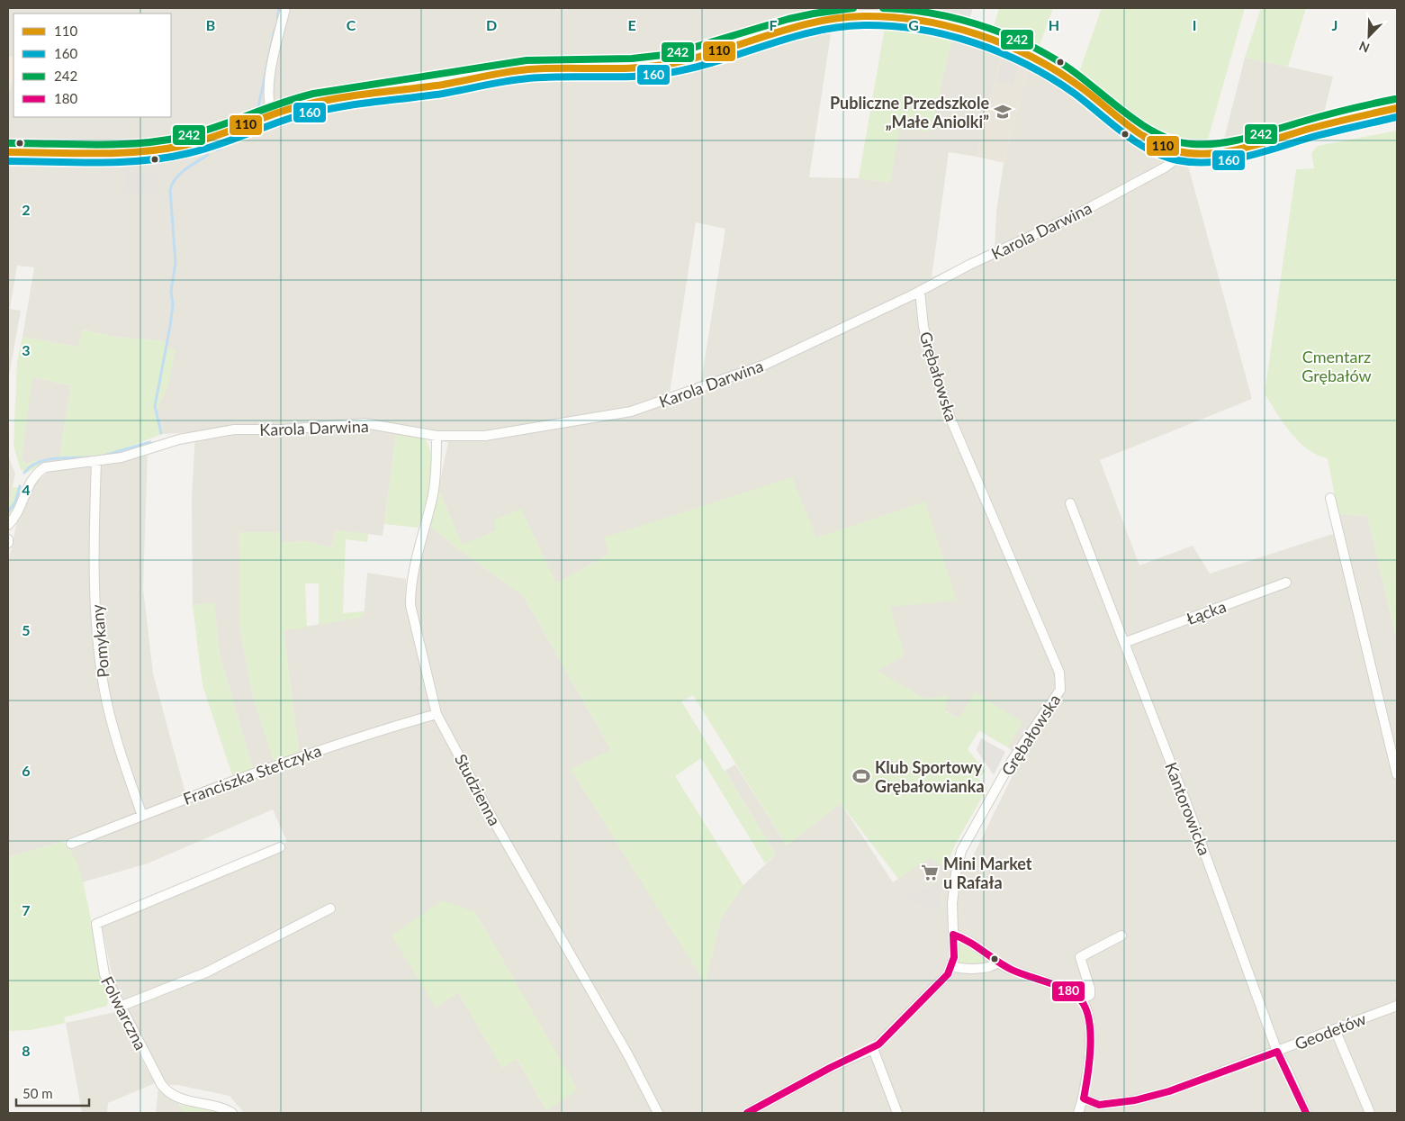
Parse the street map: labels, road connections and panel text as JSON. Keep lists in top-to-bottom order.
{
  "streets": {
    "street": [
      "Karola Darwina",
      "Grębałowska",
      "Łącka",
      "Pomykany",
      "Franciszka Stefczyka",
      "Studzienna",
      "Kantorowicka",
      "Folwarczna",
      "Geodetów"
    ]
  },
  "crossings": [
    ["Karola Darwina", "Grębałowska"],
    ["Karola Darwina", "Pomykany"],
    ["Karola Darwina", "Studzienna"],
    ["Łącka", "Kantorowicka"],
    ["Pomykany", "Franciszka Stefczyka"],
    ["Franciszka Stefczyka", "Studzienna"],
    ["Kantorowicka", "Geodetów"]
  ],
  "parks": ["Cmentarz Grębałów"],
  "places": {
    "school or university": ["Publiczne Przedszkole „Małe Aniolki”"],
    "sports": ["Klub Sportowy Grębałowianka"],
    "supermarket": ["Mini Market u Rafała"]
  },
  "lines": [
    "transit line 242",
    "transit line 110",
    "transit line 160",
    "transit line 180"
  ],
  "legend": [
    "110",
    "160",
    "242",
    "180"
  ],
  "scale_bar": "50 m",
  "north": "bottom left",
  "grid": {
    "columns": [
      "B",
      "C",
      "D",
      "E",
      "F",
      "G",
      "H",
      "I",
      "J"
    ],
    "rows": [
      "2",
      "3",
      "4",
      "5",
      "6",
      "7",
      "8"
    ]
  }
}
